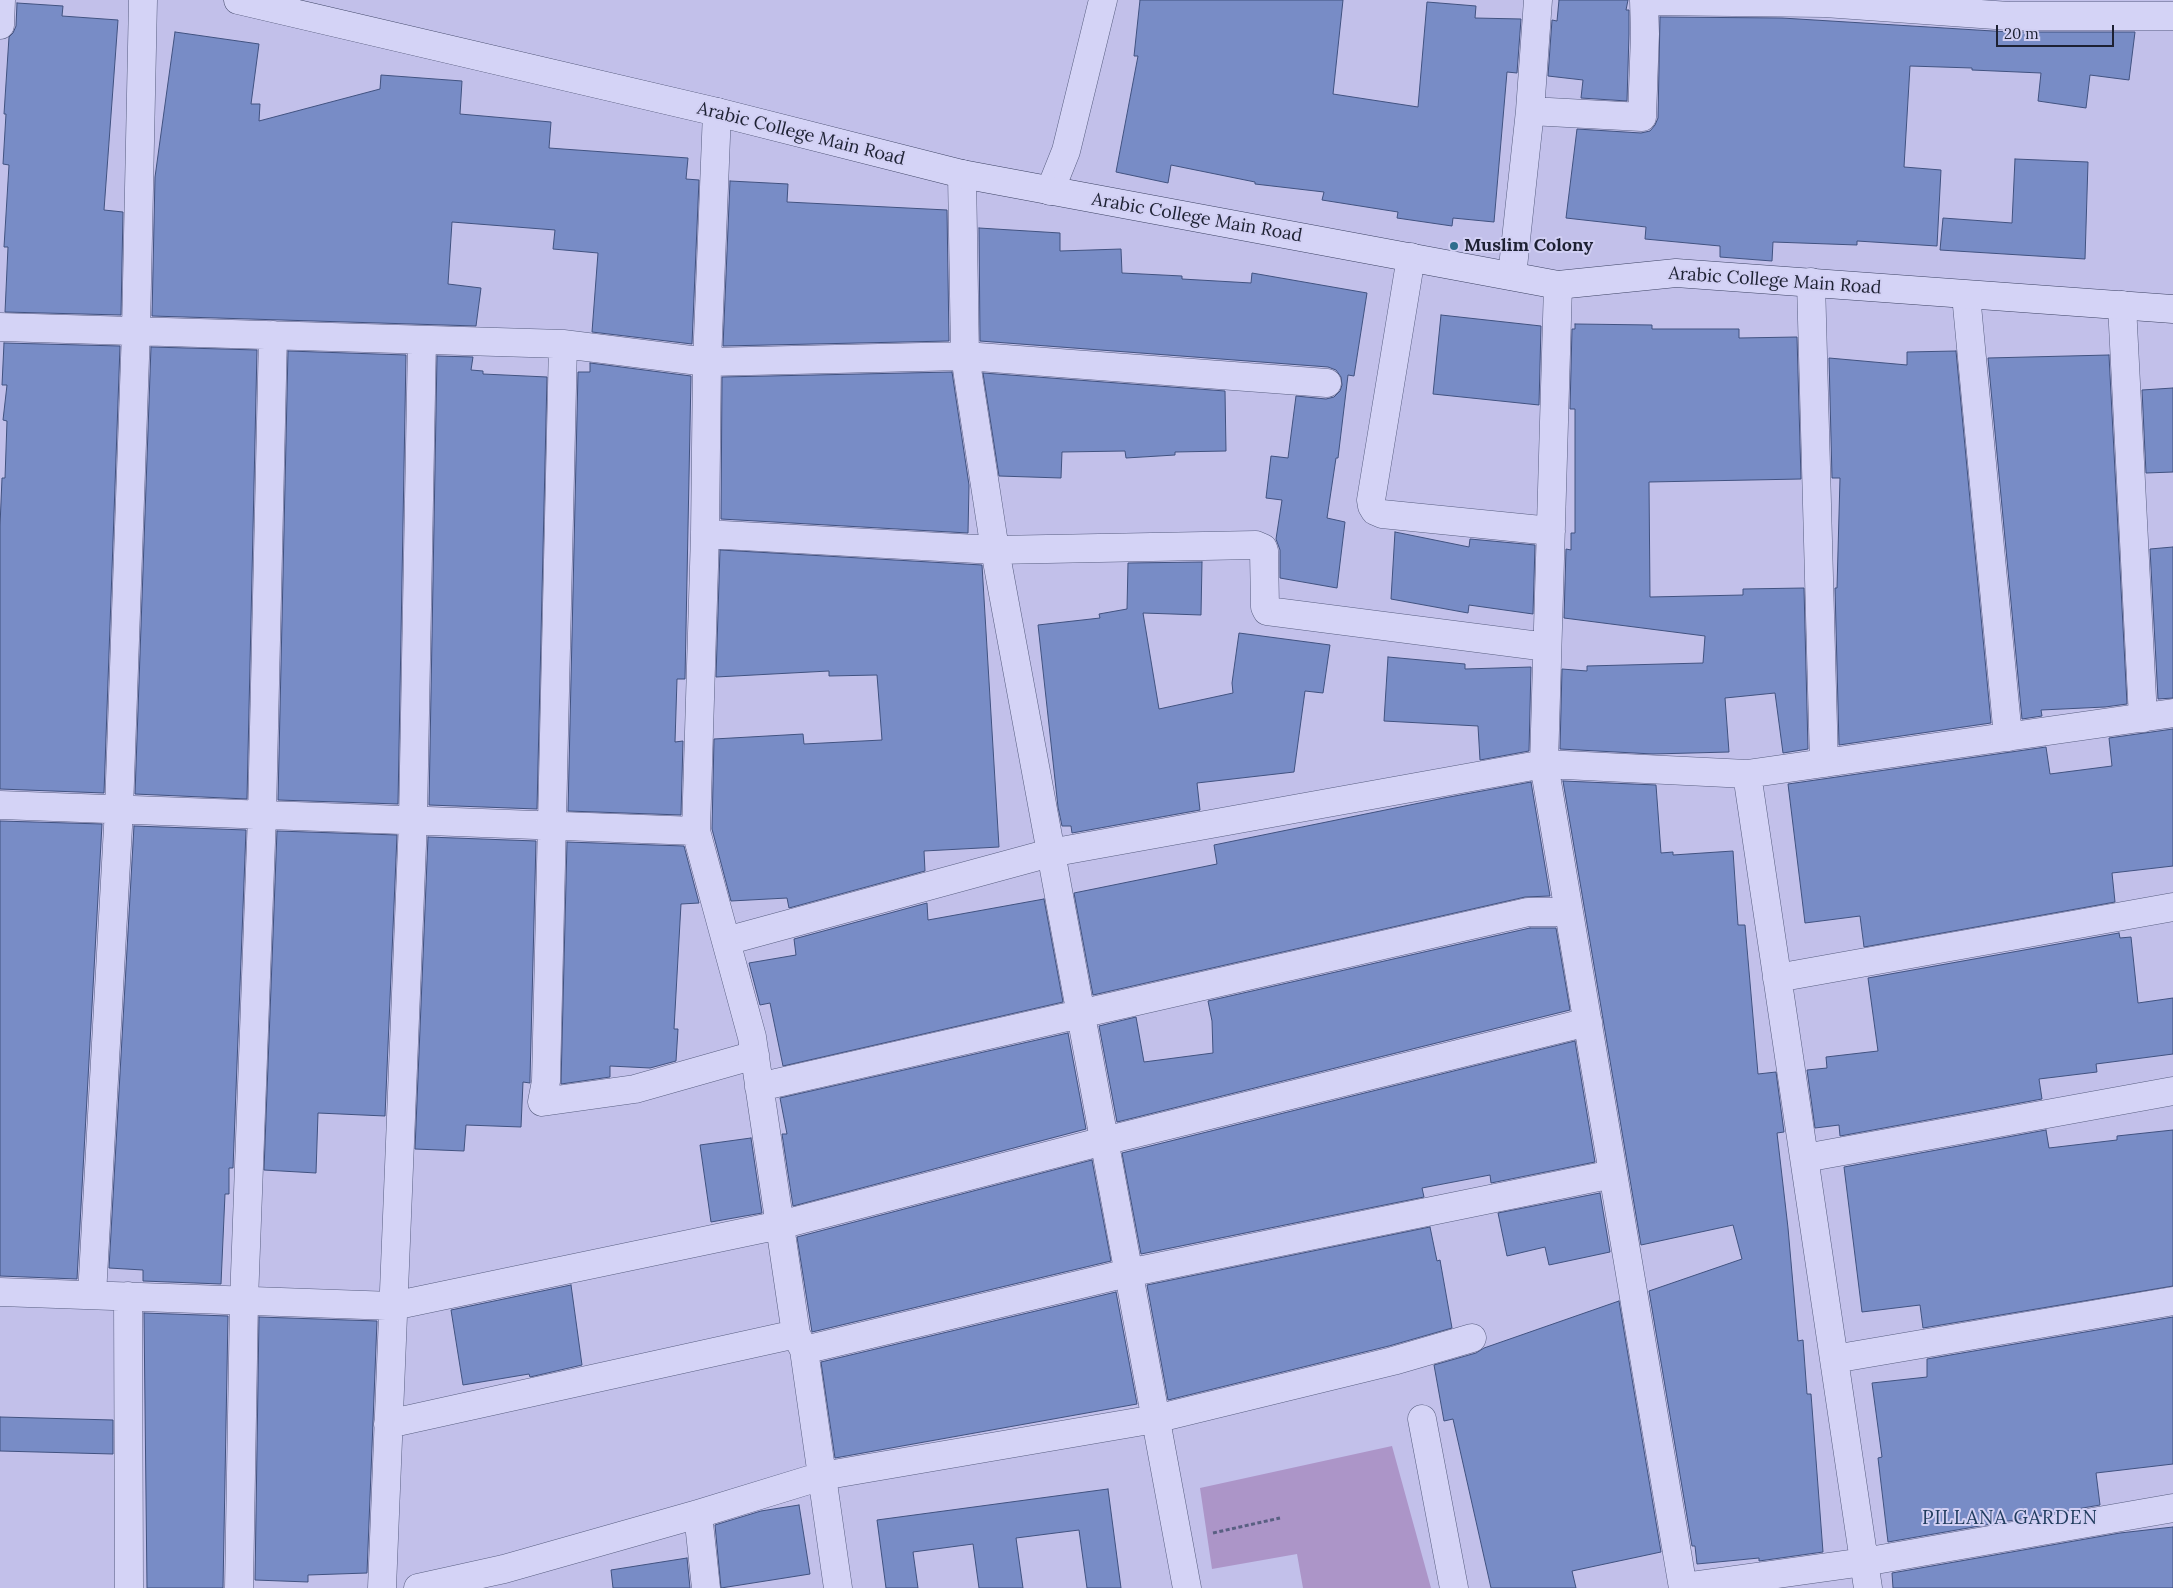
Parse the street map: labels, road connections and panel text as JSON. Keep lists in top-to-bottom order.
{
  "streets": {
    "street": ["Arabic College Main Road"]
  },
  "districts": ["PILLANA GARDEN"],
  "places": ["Muslim Colony"],
  "scale_bar": "20 m"
}
